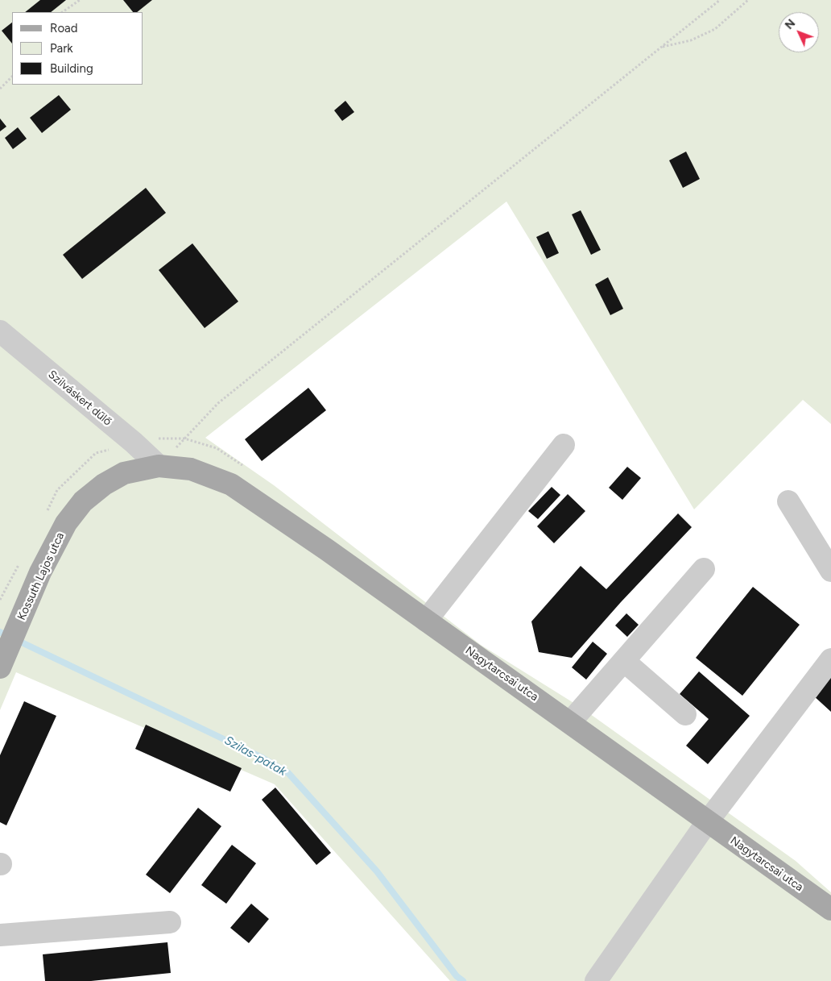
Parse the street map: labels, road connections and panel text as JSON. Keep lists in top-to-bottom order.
{
  "streets": {
    "main road": ["Kossuth Lajos utca", "Nagytarcsai utca"],
    "street": ["Szilváskert dűlő"]
  },
  "crossings": [
    ["Szilváskert dűlő", "Kossuth Lajos utca"],
    ["Szilváskert dűlő", "Nagytarcsai utca"],
    ["Kossuth Lajos utca", "Nagytarcsai utca"]
  ],
  "water": ["Szilas-patak"],
  "legend": ["Road", "Park", "Building"],
  "north": "top left"
}
